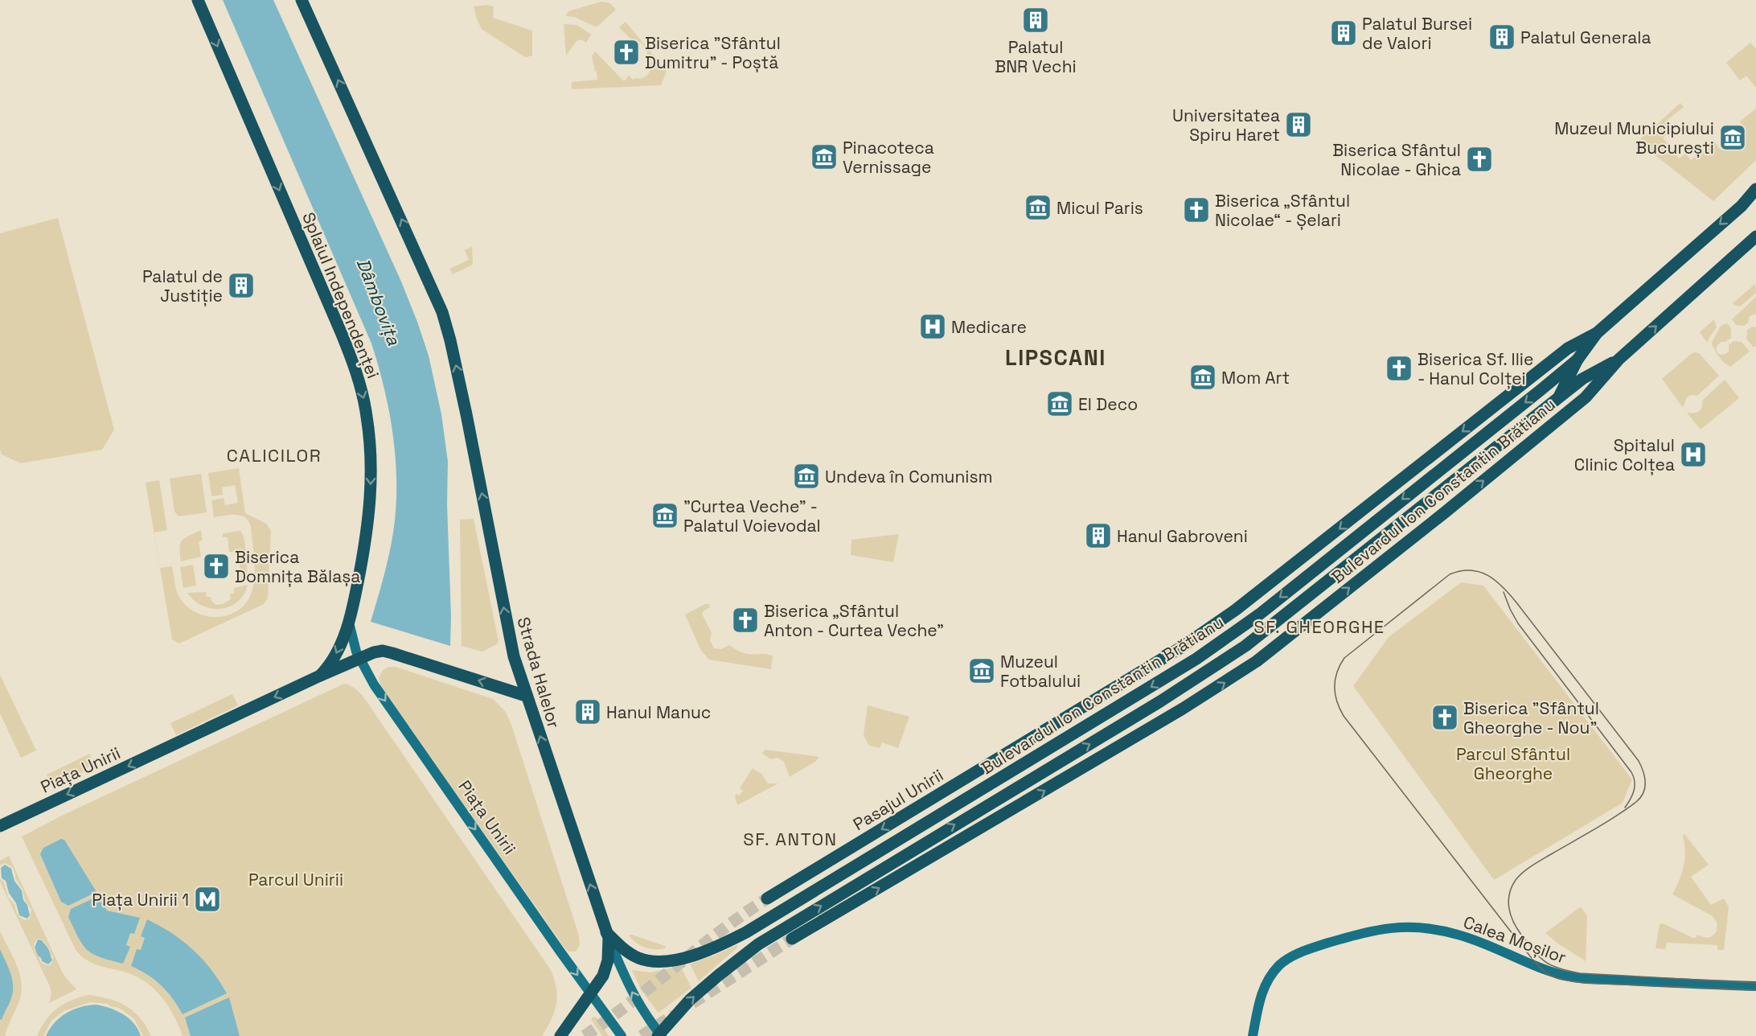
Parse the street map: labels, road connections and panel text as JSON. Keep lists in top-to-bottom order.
{
  "streets": {
    "main road": [
      "Splaiul Independenței",
      "Bulevardul Ion Constantin Brătianu",
      "Strada Halelor",
      "Piața Unirii",
      "Pasajul Unirii",
      "Calea Moșilor"
    ]
  },
  "crossings": [
    ["Splaiul Independenței", "Piața Unirii"],
    ["Bulevardul Ion Constantin Brătianu", "Strada Halelor"],
    ["Bulevardul Ion Constantin Brătianu", "Pasajul Unirii"],
    ["Strada Halelor", "Piața Unirii"]
  ],
  "one_way": ["Splaiul Independenței", "Strada Halelor", "Pasajul Unirii"],
  "districts": [
    "LIPSCANI",
    "CALICILOR",
    "SF. GHEORGHE",
    "SF. ANTON"
  ],
  "water": ["Dâmbovița"],
  "parks": ["Parcul Sfântul Gheorghe", "Parcul Unirii"],
  "places": {
    "building": [
      "Palatul BNR Vechi",
      "Palatul Bursei de Valori",
      "Palatul Generala",
      "Universitatea Spiru Haret",
      "Palatul de Justiție",
      "Hanul Gabroveni",
      "Hanul Manuc"
    ],
    "church": [
      "Biserica \"Sfântul Dumitru\" - Poștă",
      "Biserica Sfântul Nicolae - Ghica",
      "Biserica „Sfântul Nicolae“ - Șelari",
      "Biserica Sf. Ilie - Hanul Colței",
      "Biserica Domnița Bălașa",
      "Biserica „Sfântul Anton - Curtea Veche”",
      "Biserica \"Sfântul Gheorghe - Nou\""
    ],
    "museum": [
      "Muzeul Municipiului București",
      "Pinacoteca Vernissage",
      "Micul Paris",
      "Mom Art",
      "El Deco",
      "Undeva în Comunism",
      "\"Curtea Veche\" - Palatul Voievodal",
      "Muzeul Fotbalului"
    ],
    "hospital": ["Medicare", "Spitalul Clinic Colțea"],
    "metro station": ["Piața Unirii 1"]
  }
}
